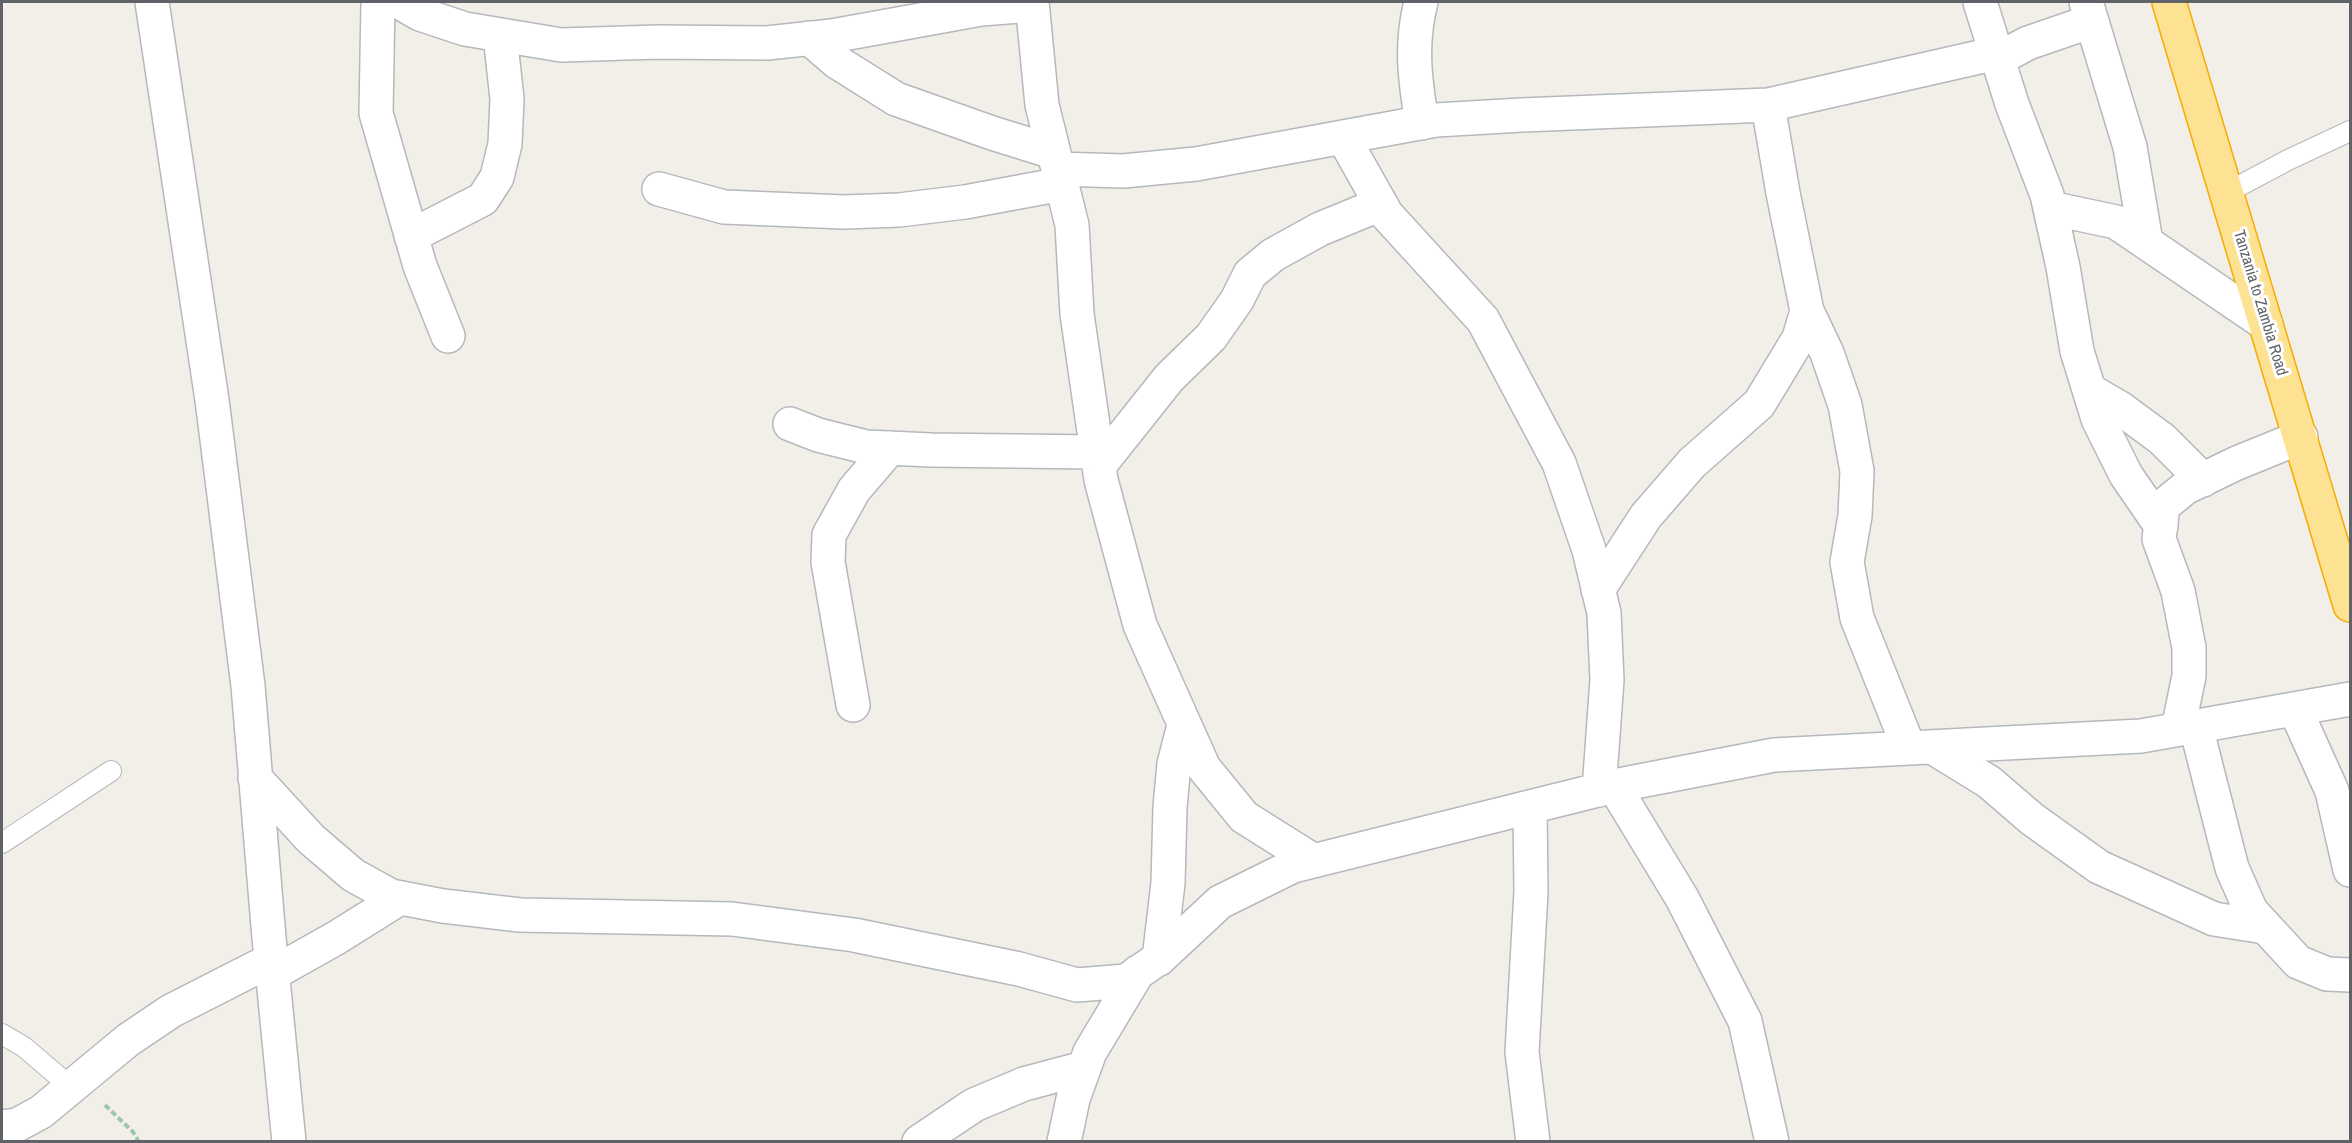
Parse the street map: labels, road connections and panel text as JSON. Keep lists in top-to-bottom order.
{
  "streets": {
    "highway": ["Tanzania to Zambia Road"]
  }
}
